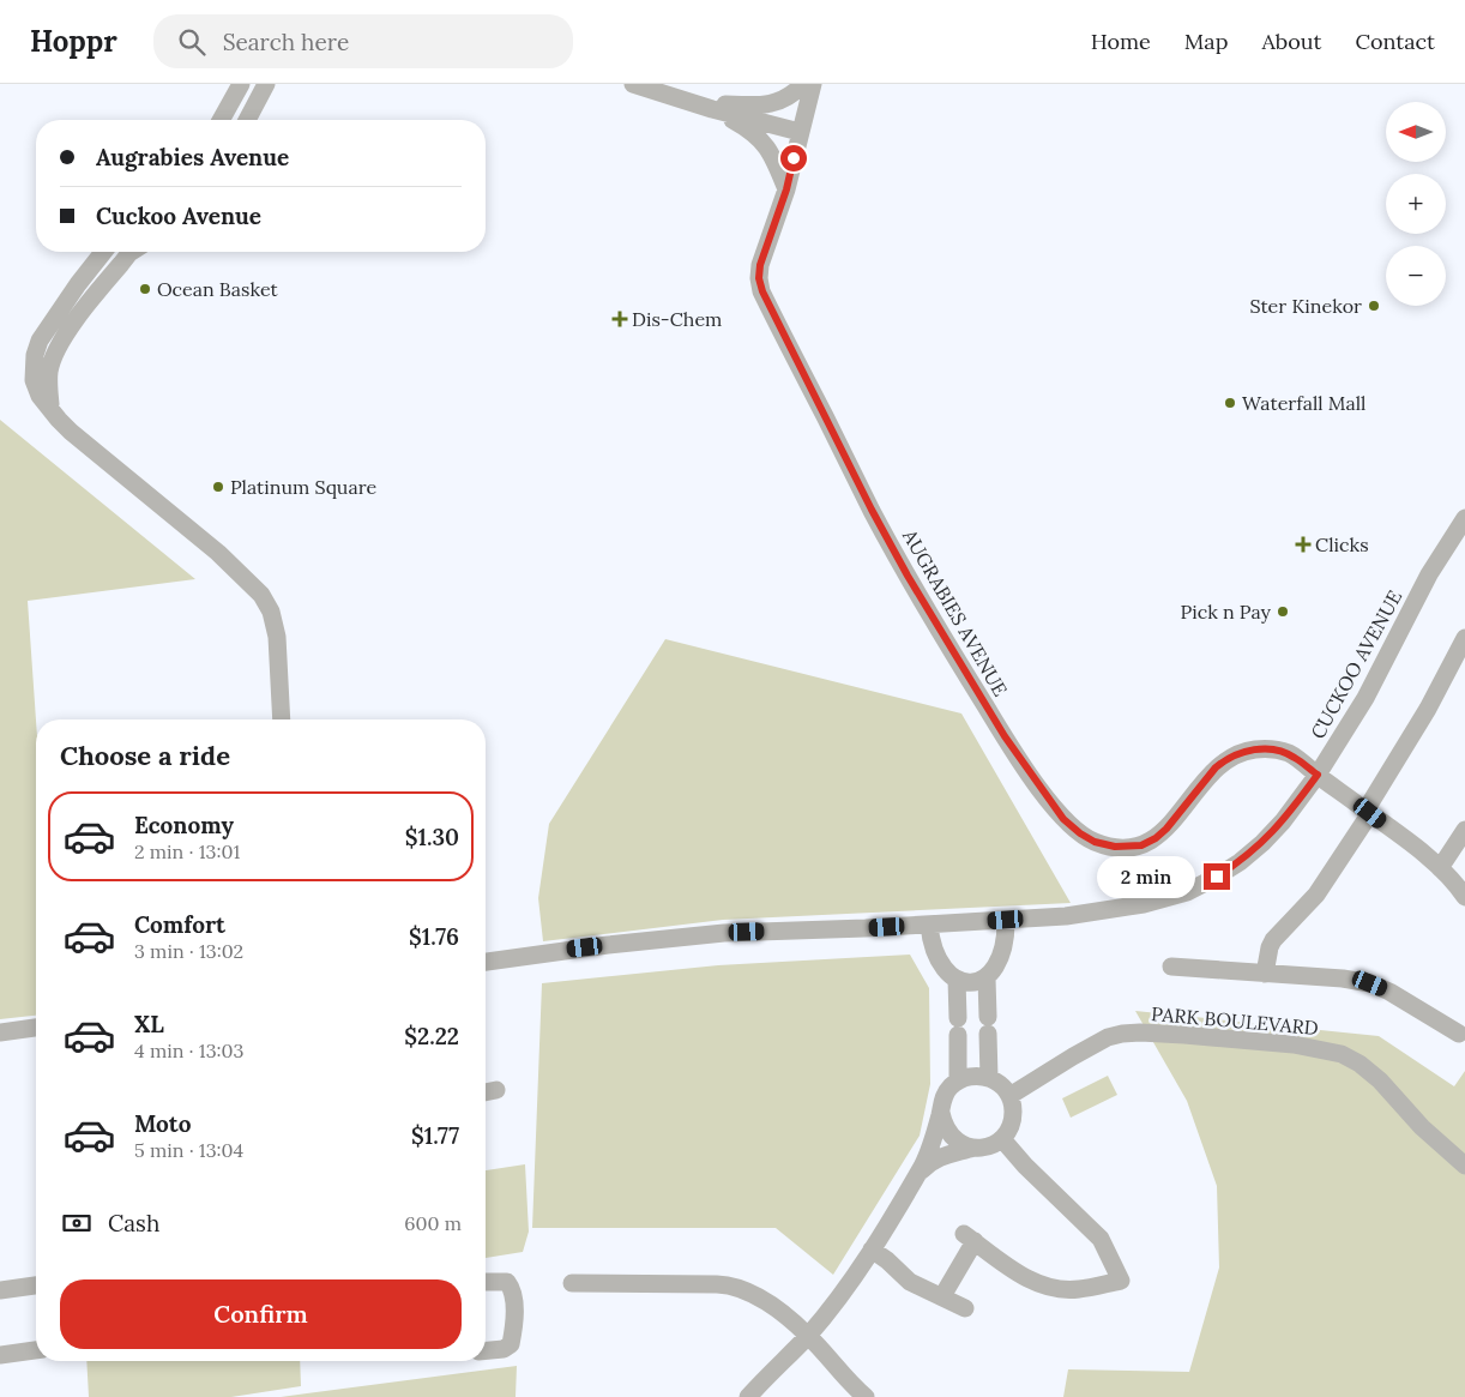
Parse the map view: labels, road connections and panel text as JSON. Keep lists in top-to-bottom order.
{
  "streets": {
    "street": ["AUGRABIES AVENUE", "CUCKOO AVENUE", "PARK BOULEVARD"]
  },
  "crossings": [
    ["AUGRABIES AVENUE", "CUCKOO AVENUE"]
  ],
  "places": {
    "other": [
      "Ocean Basket",
      "Ster Kinekor",
      "Waterfall Mall",
      "Platinum Square",
      "Pick n Pay"
    ],
    "health": ["Dis-Chem", "Clicks"]
  },
  "north": "left",
  "page": {
    "header": "Hoppr",
    "search": "Search here",
    "nav": [
      "Home",
      "Map",
      "About",
      "Contact"
    ],
    "map_buttons": ["+", "−"],
    "banner": ["Augrabies Avenue", "Cuckoo Avenue"],
    "heading": "Choose a ride",
    "list": [
      {
        "name": "Economy",
        "note": "2 min · 13:01",
        "value": "$1.30"
      },
      {
        "name": "Comfort",
        "note": "3 min · 13:02",
        "value": "$1.76"
      },
      {
        "name": "XL",
        "note": "4 min · 13:03",
        "value": "$2.22"
      },
      {
        "name": "Moto",
        "note": "5 min · 13:04",
        "value": "$1.77"
      }
    ],
    "bubble": "2 min",
    "pay": ["Cash", "600 m"],
    "buttons": "Confirm"
  }
}
